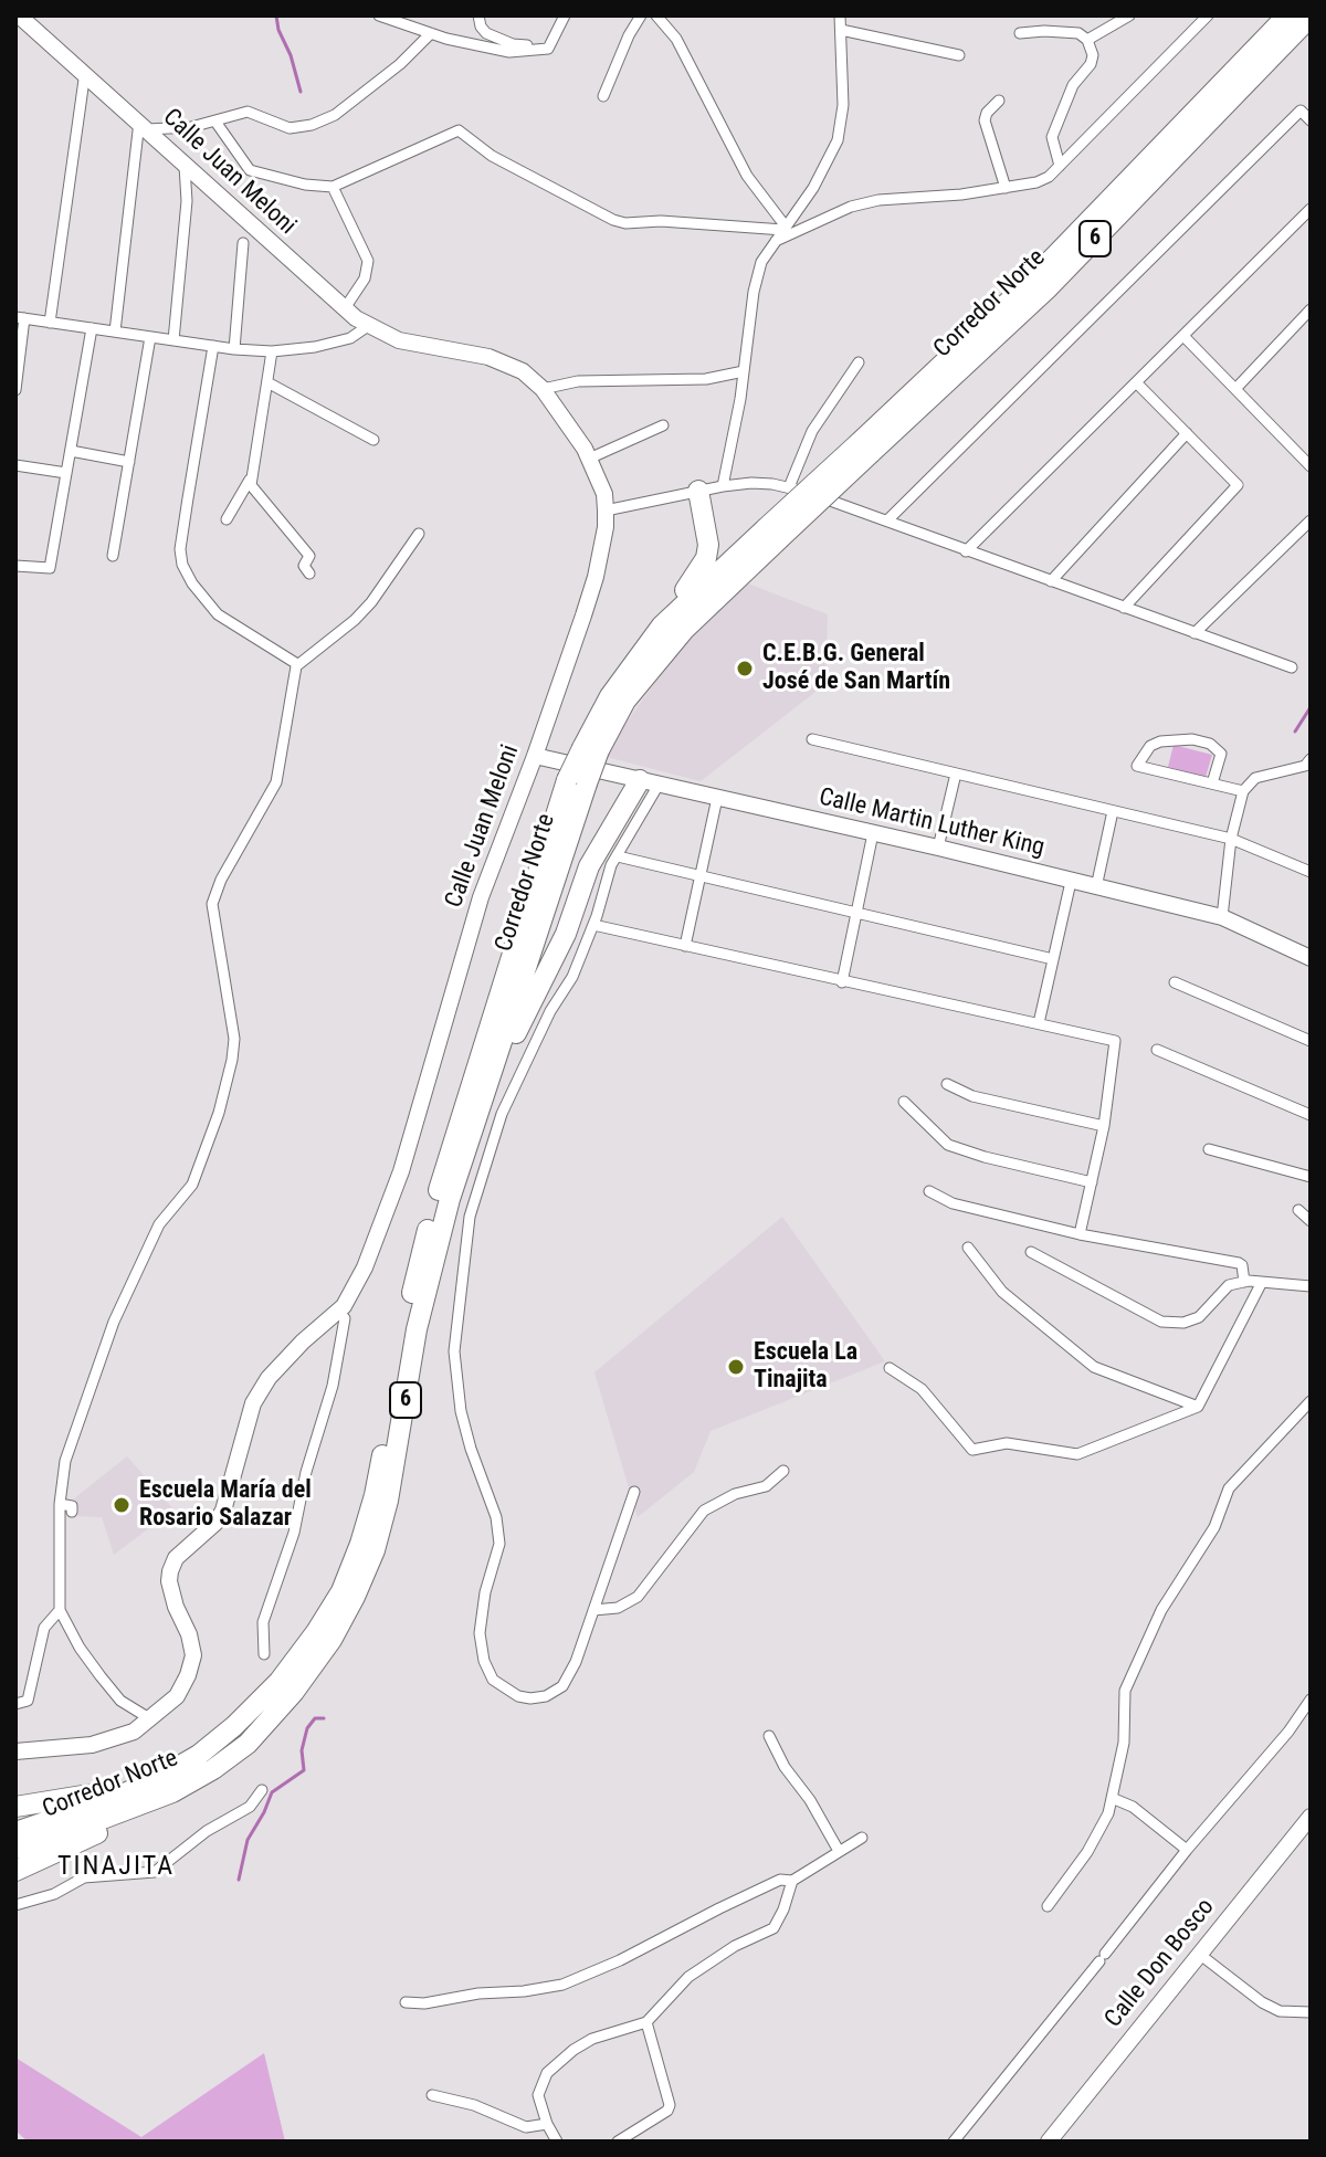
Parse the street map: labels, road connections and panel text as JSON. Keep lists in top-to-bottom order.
{
  "streets": {
    "highway": ["6", "Corredor Norte"],
    "main road": ["Calle Juan Meloni", "Calle Martin Luther King", "Calle Don Bosco"]
  },
  "crossings": [
    ["Calle Juan Meloni", "Calle Martin Luther King"]
  ],
  "districts": ["TINAJITA"],
  "places": ["C.E.B.G. General José de San Martín", "Escuela La Tinajita", "Escuela María del Rosario Salazar"]
}
